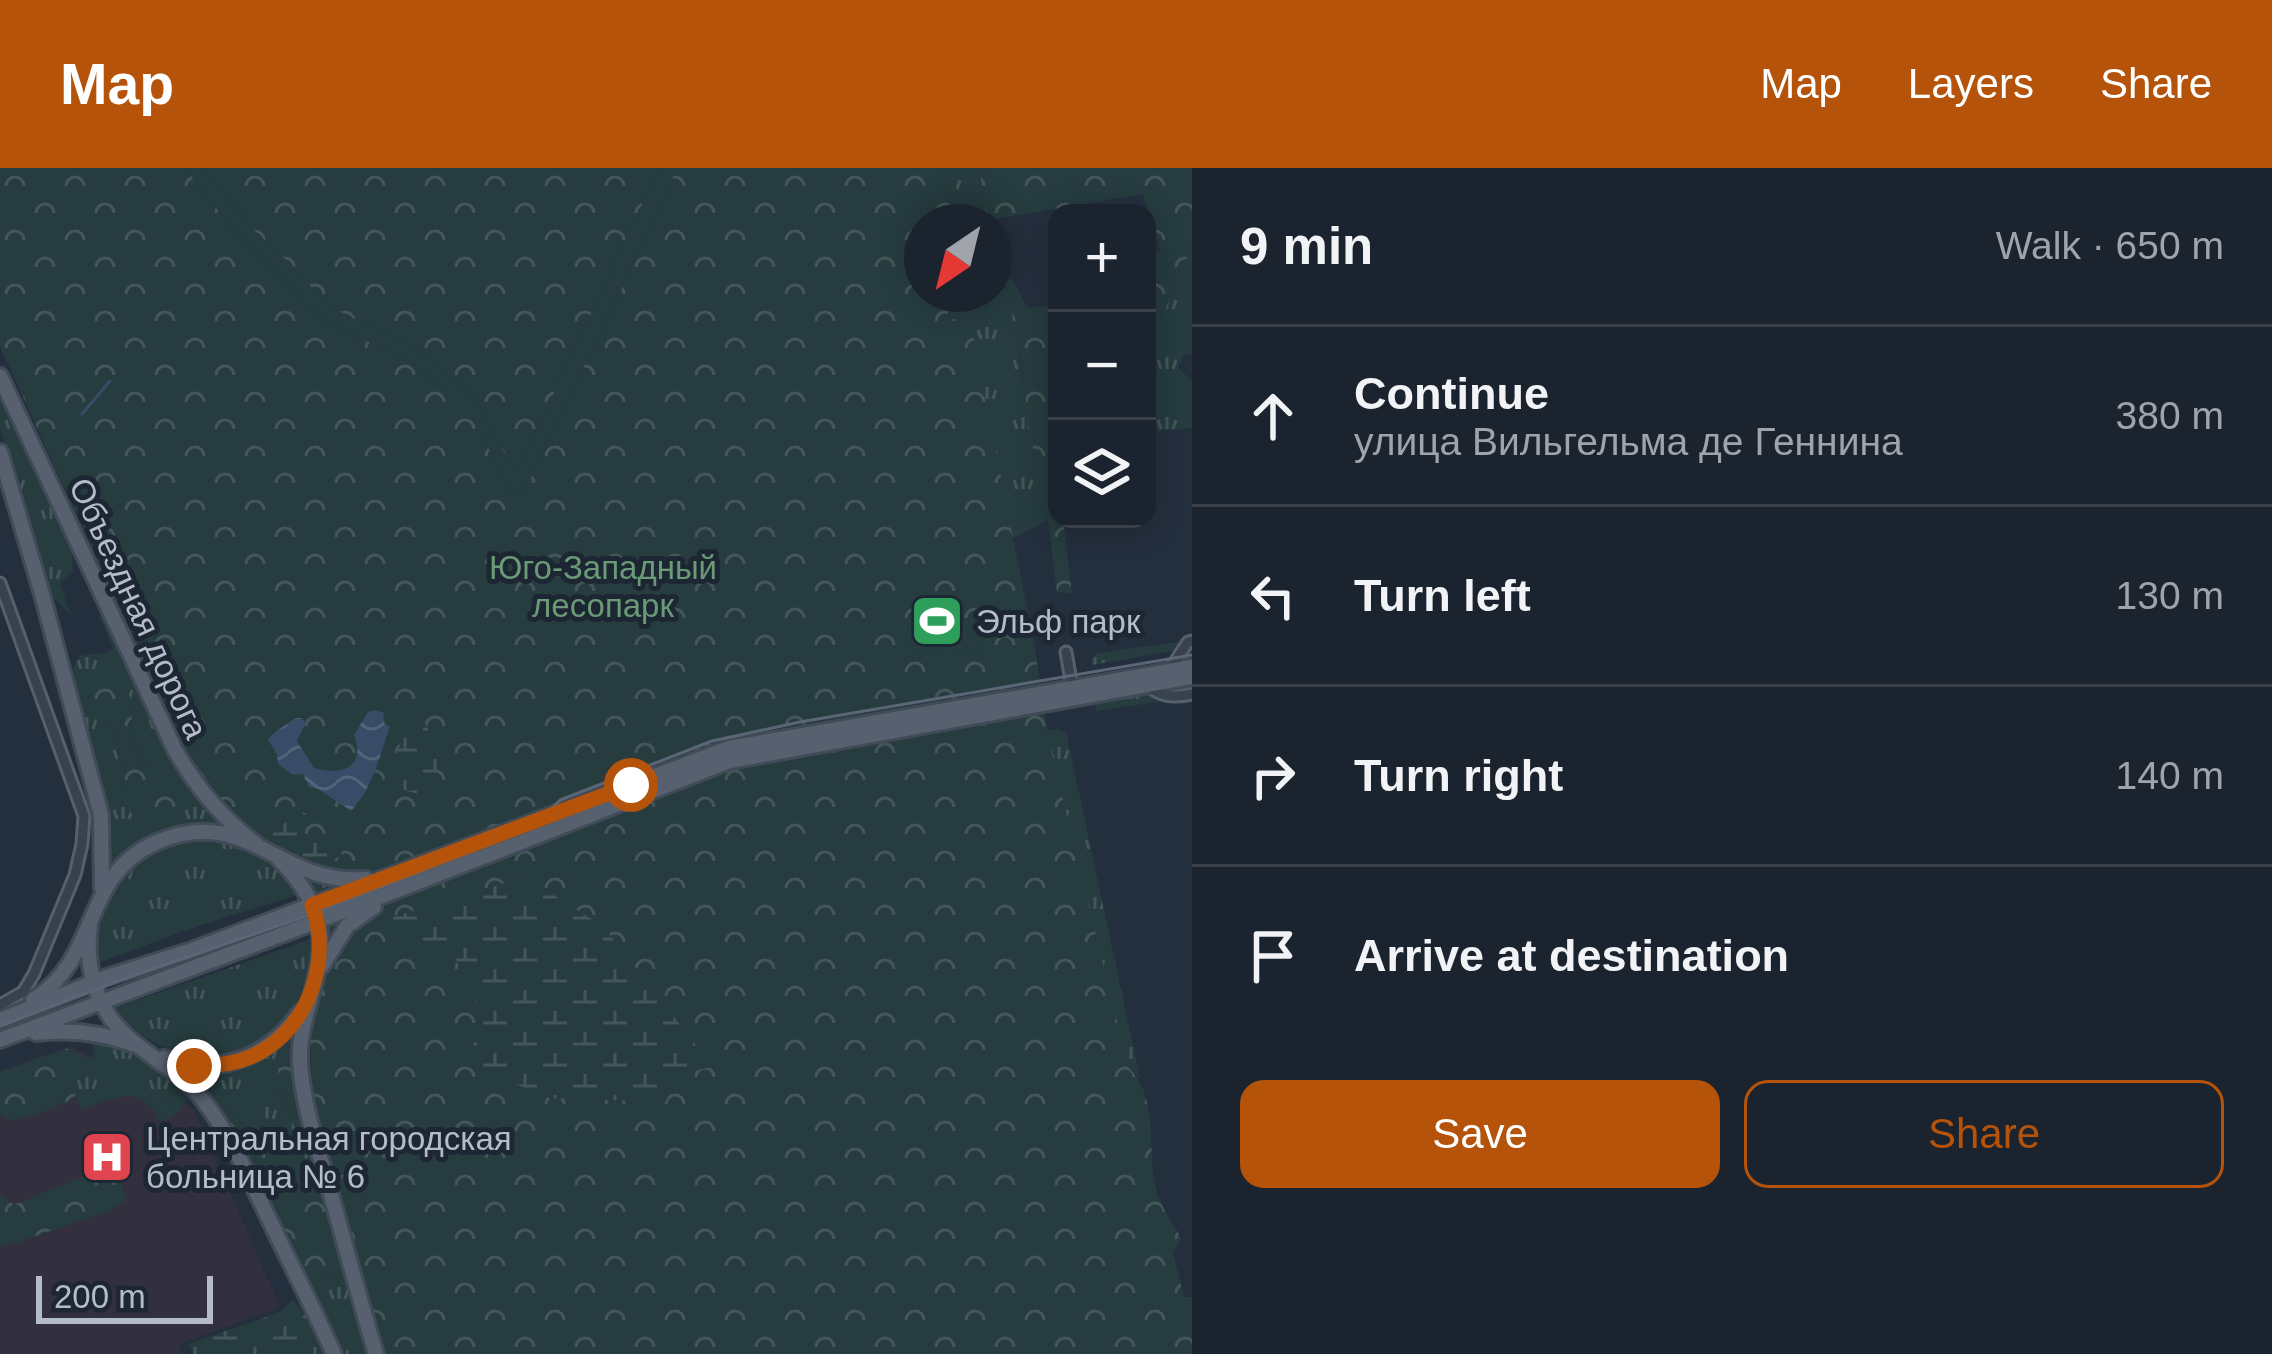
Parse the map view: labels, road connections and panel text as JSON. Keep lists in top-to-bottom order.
{
  "streets": {
    "main road": ["Объездная дорога"]
  },
  "parks": ["Юго-Западный лесопарк"],
  "places": {
    "sports": ["Эльф парк"],
    "hospital": ["Центральная городская больница № 6"]
  },
  "scale_bar": "200 m",
  "north": "bottom left",
  "page": {
    "header": "Map",
    "nav": ["Map", "Layers", "Share"],
    "heading": ["9 min", "Walk · 650 m"],
    "map_buttons": ["+", "−"],
    "list": [
      ["Continue", "улица Вильгельма де Геннина", "380 m"],
      ["Turn left", "130 m"],
      ["Turn right", "140 m"],
      "Arrive at destination"
    ],
    "buttons": ["Save", "Share"],
    "scale": "200 m"
  }
}
